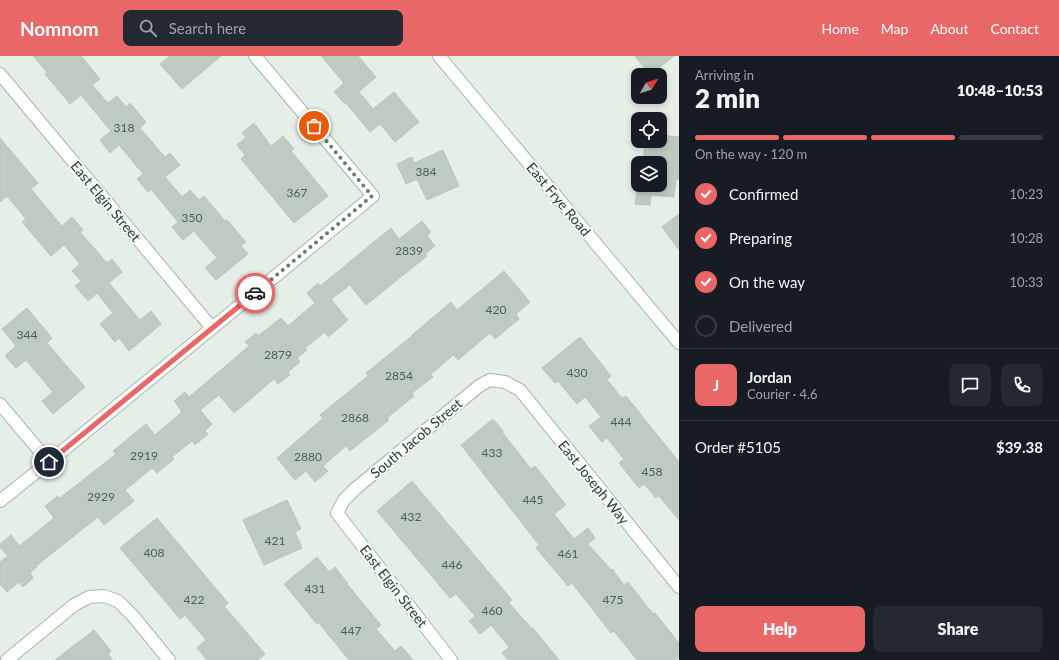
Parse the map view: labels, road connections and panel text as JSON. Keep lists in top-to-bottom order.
{
  "streets": {
    "street": [
      "East Frye Road",
      "East Elgin Street",
      "South Jacob Street",
      "East Joseph Way"
    ]
  },
  "crossings": [
    ["East Elgin Street", "South Jacob Street"],
    ["South Jacob Street", "East Joseph Way"]
  ],
  "house_numbers": [
    "318",
    "384",
    "367",
    "350",
    "2839",
    "420",
    "344",
    "2879",
    "430",
    "2854",
    "2868",
    "444",
    "433",
    "2919",
    "2880",
    "458",
    "2929",
    "445",
    "432",
    "421",
    "408",
    "461",
    "446",
    "431",
    "422",
    "475",
    "460",
    "447"
  ],
  "north": "top right",
  "page": {
    "header": "Nomnom",
    "search": "Search here",
    "nav": [
      "Home",
      "Map",
      "About",
      "Contact"
    ],
    "heading": ["2 min", "Arriving in", "10:48–10:53"],
    "panel": [
      "Jordan",
      "Courier · 4.6",
      "Order #5105",
      "$39.38"
    ],
    "bar": "On the way · 120 m",
    "list": [
      ["Confirmed", "10:23"],
      ["Preparing", "10:28"],
      ["On the way", "10:33"],
      "Delivered"
    ],
    "round": "J",
    "buttons": ["Help", "Share"]
  }
}
